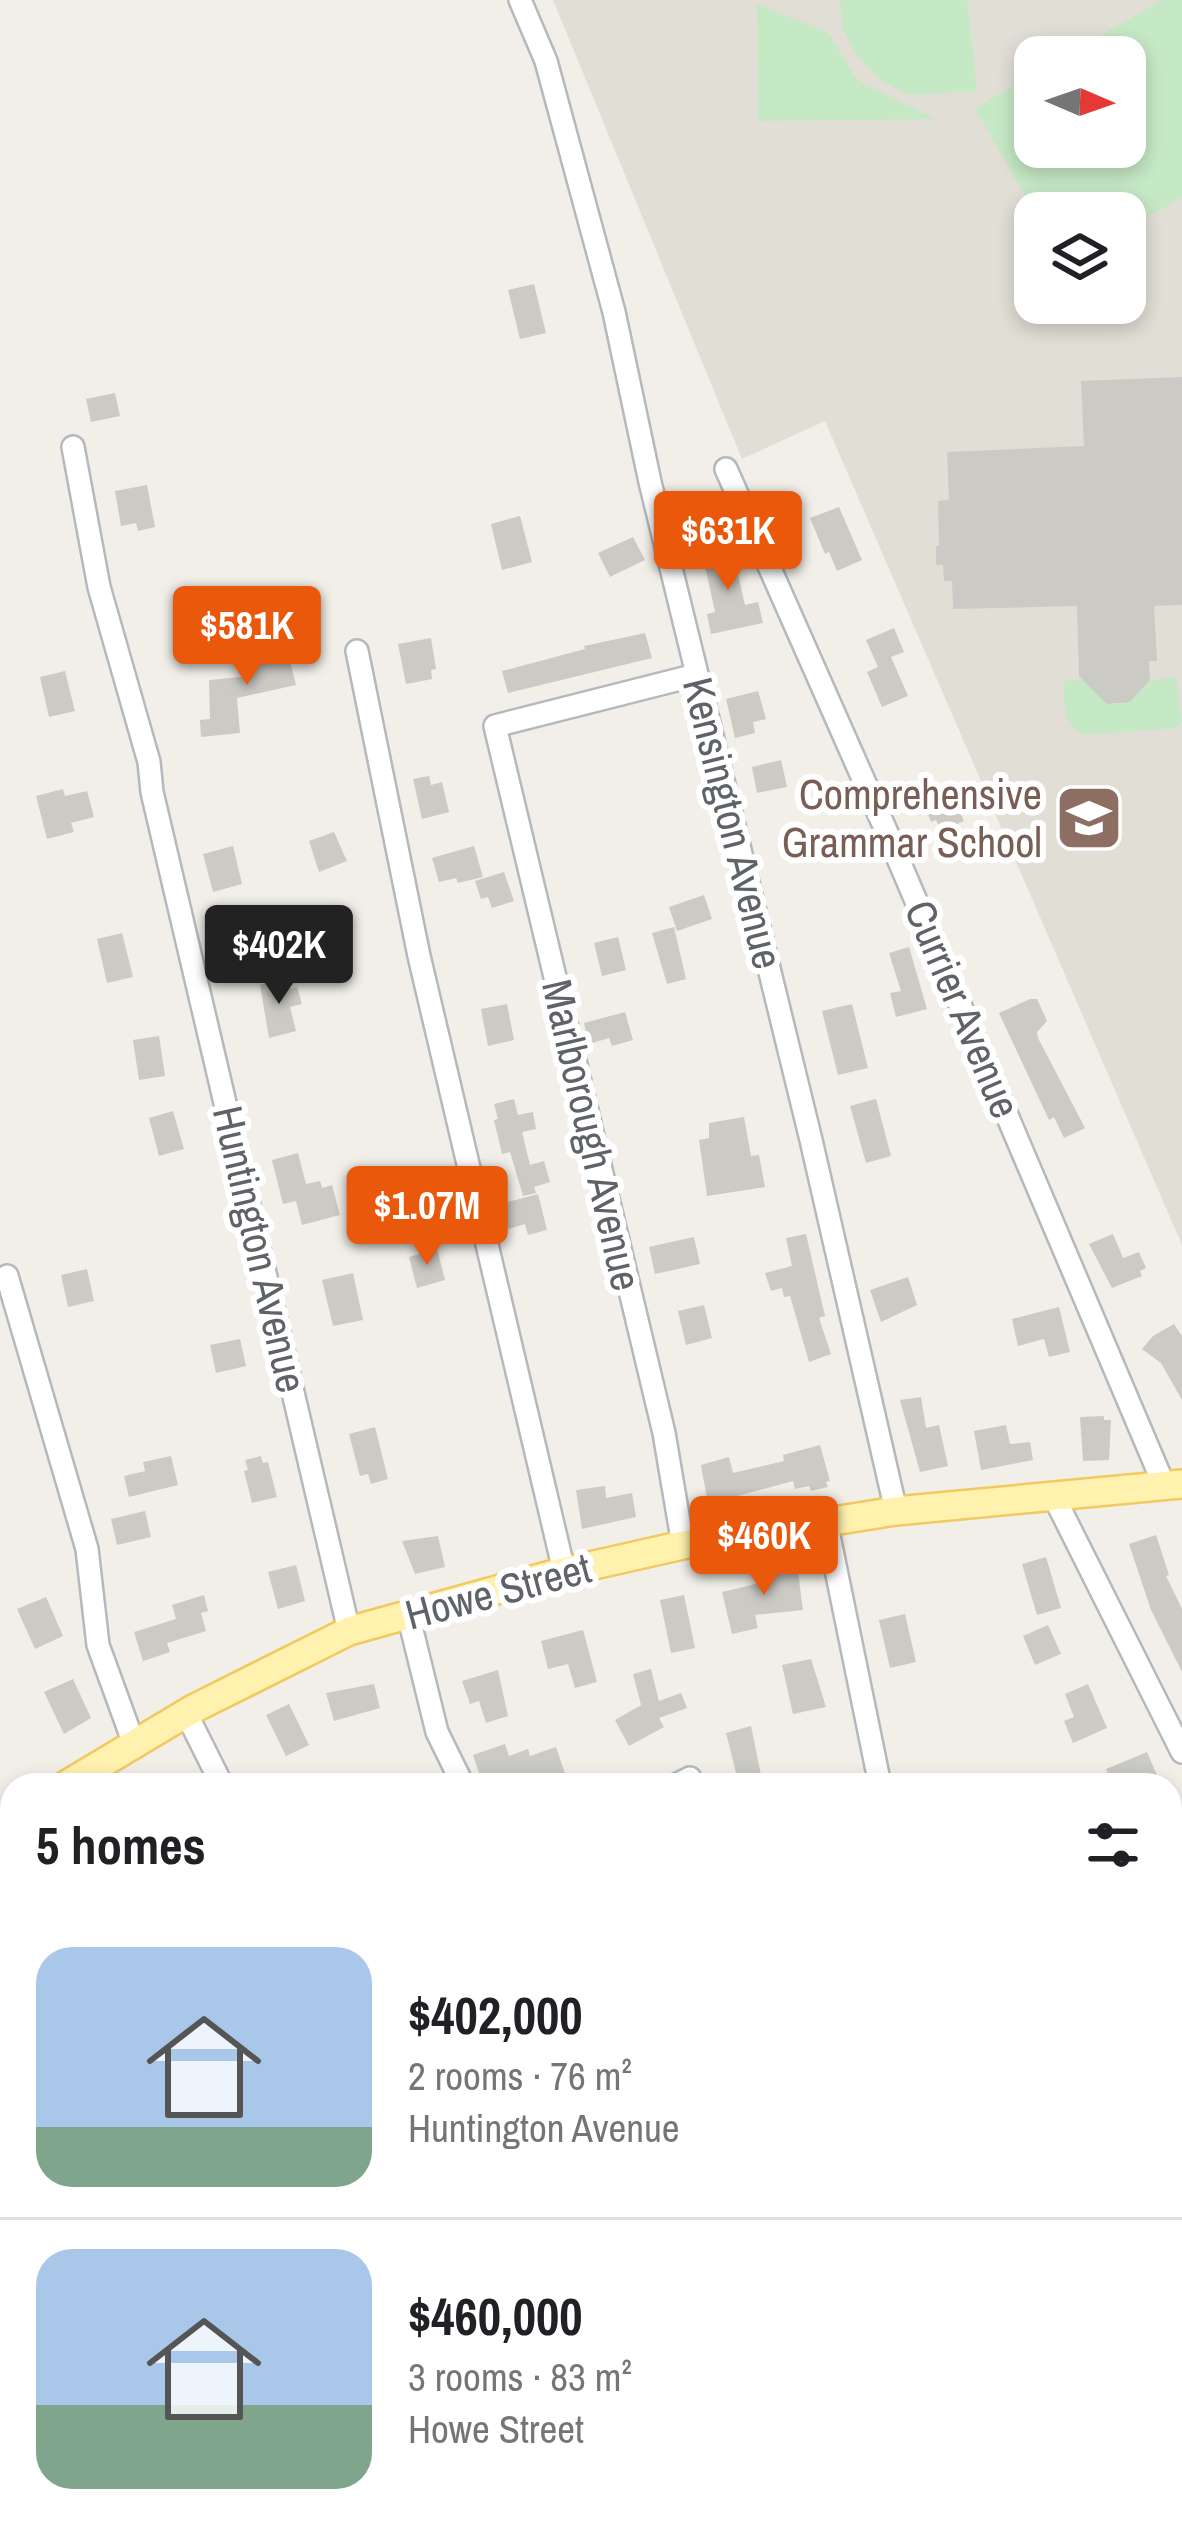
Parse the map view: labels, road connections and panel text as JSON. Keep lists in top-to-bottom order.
{
  "streets": {
    "main road": ["Howe Street"],
    "street": [
      "Kensington Avenue",
      "Currier Avenue",
      "Marlborough Avenue",
      "Huntington Avenue"
    ]
  },
  "crossings": [
    ["Kensington Avenue", "Marlborough Avenue"],
    ["Kensington Avenue", "Howe Street"],
    ["Currier Avenue", "Howe Street"],
    ["Marlborough Avenue", "Howe Street"],
    ["Huntington Avenue", "Howe Street"]
  ],
  "places": {
    "school or university": ["Comprehensive Grammar School"]
  },
  "north": "right",
  "page": {
    "price": [
      "$631K",
      "$581K",
      "$402K",
      "$1.07M",
      "$460K"
    ],
    "heading": "5 homes",
    "list": [
      {
        "name": "$402,000",
        "note": "2 rooms · 76 m² · Huntington Avenue"
      },
      {
        "name": "$460,000",
        "note": "3 rooms · 83 m² · Howe Street"
      }
    ]
  }
}
